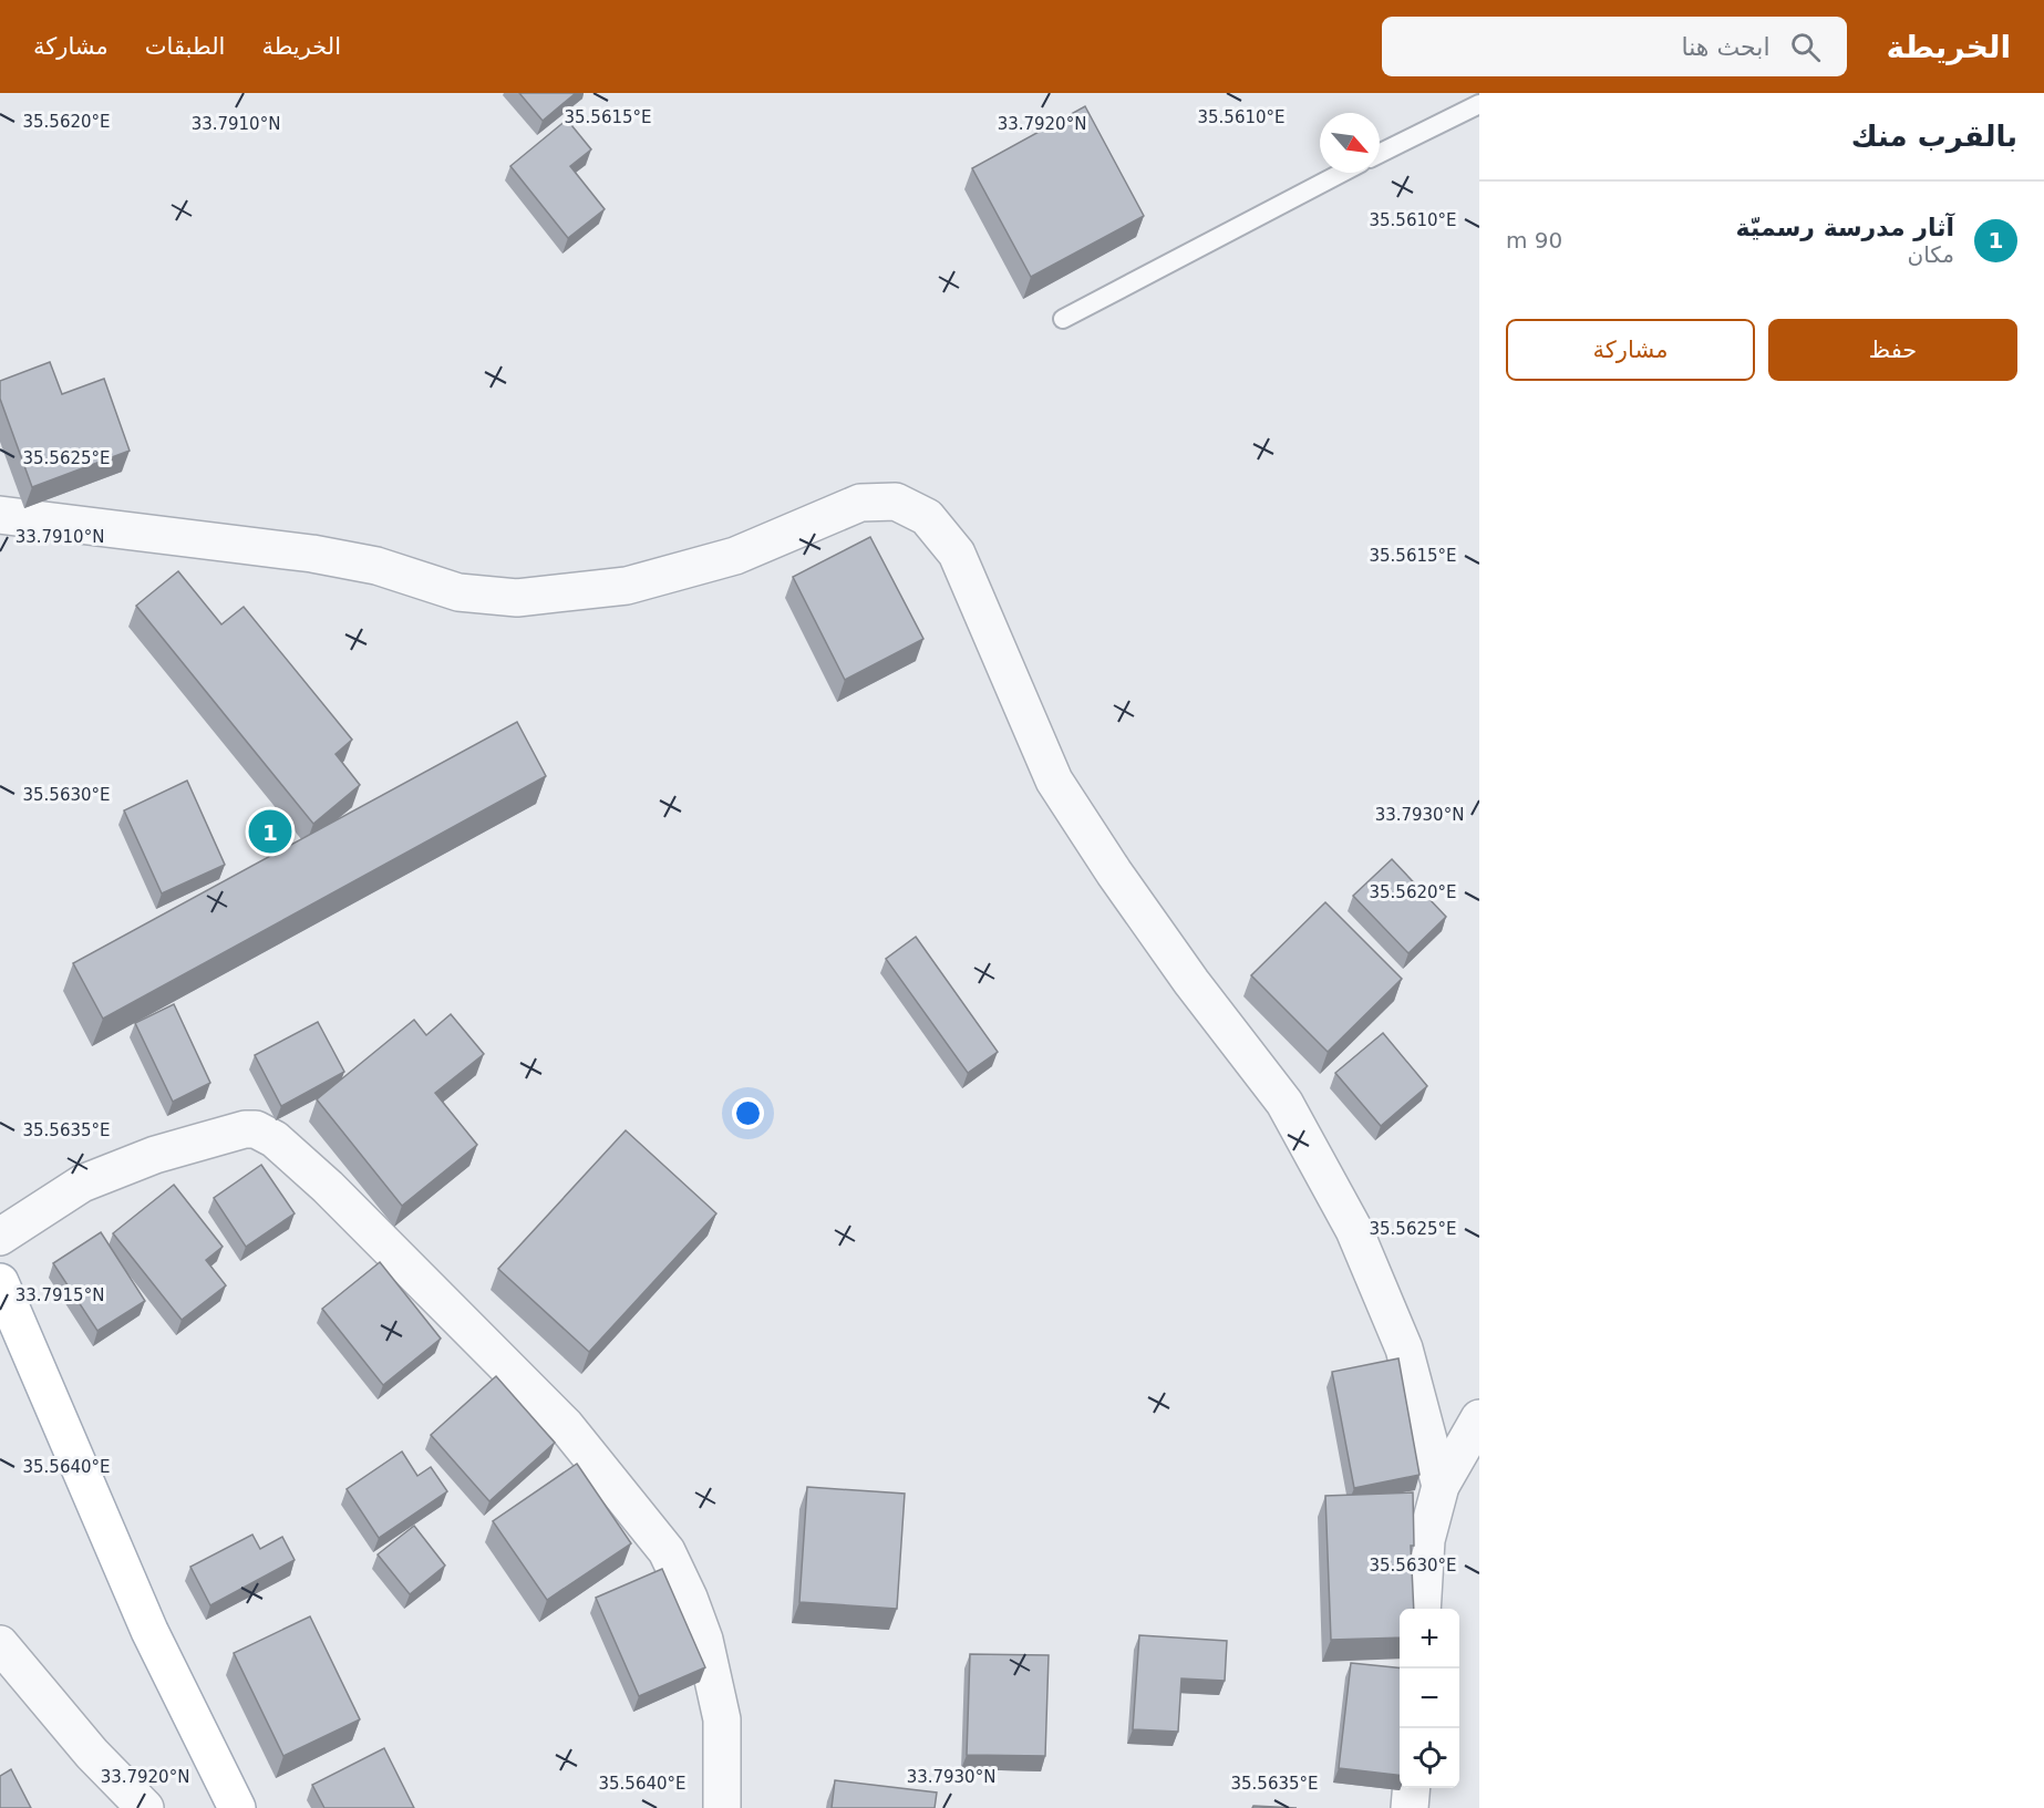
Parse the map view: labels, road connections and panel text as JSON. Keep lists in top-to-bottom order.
{
  "north": "bottom right",
  "page": {
    "header": "الخريطة",
    "search": "ابحث هنا",
    "nav": ["الخريطة", "الطبقات", "مشاركة"],
    "heading": "بالقرب منك",
    "list": [
      {
        "mark": "1",
        "name": "آثار مدرسة رسميّة",
        "note": "مكان",
        "value": "90 m"
      }
    ],
    "buttons": ["حفظ", "مشاركة"],
    "pins": "1",
    "map_buttons": ["+", "−"]
  },
  "coordinates": [
    "35.5615°E",
    "35.5610°E",
    "35.5620°E",
    "33.7910°N",
    "33.7920°N",
    "35.5625°E",
    "35.5630°E",
    "33.7930°N",
    "35.5635°E",
    "33.7915°N",
    "35.5640°E"
  ]
}
